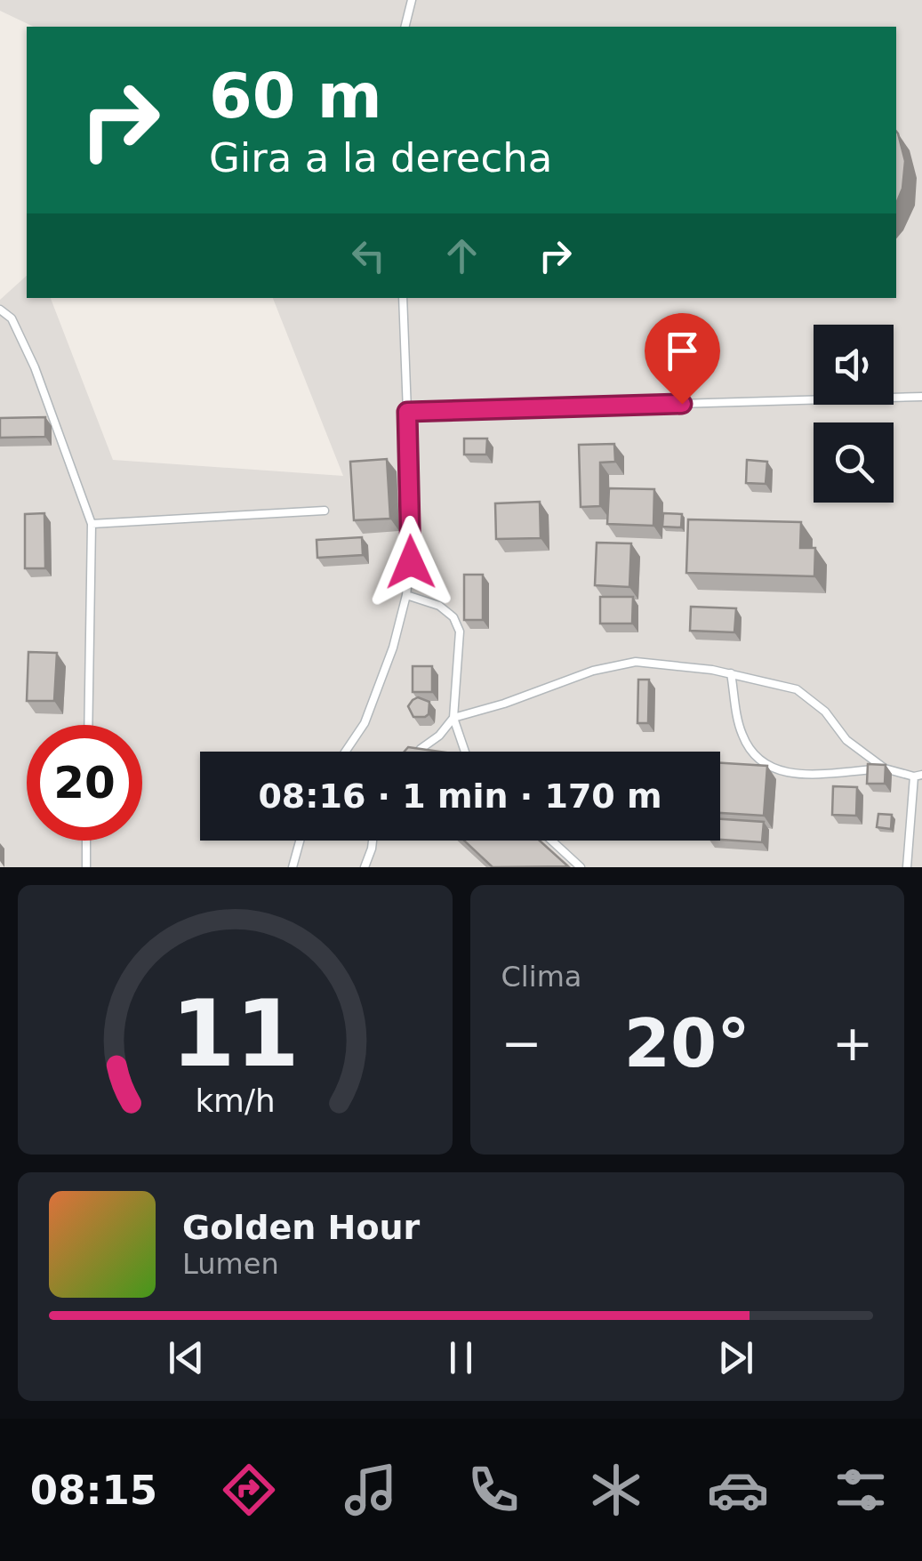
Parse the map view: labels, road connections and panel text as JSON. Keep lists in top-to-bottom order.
{
  "page": {
    "turn": ["60 m", "Gira a la derecha"],
    "limit": "20",
    "trip": "08:16 · 1 min · 170 m",
    "tile": "Clima",
    "heat": ["−", "20°", "+"],
    "song": ["Golden Hour", "Lumen"],
    "tabs": "08:15",
    "gauge": ["11", "km/h"]
  }
}
